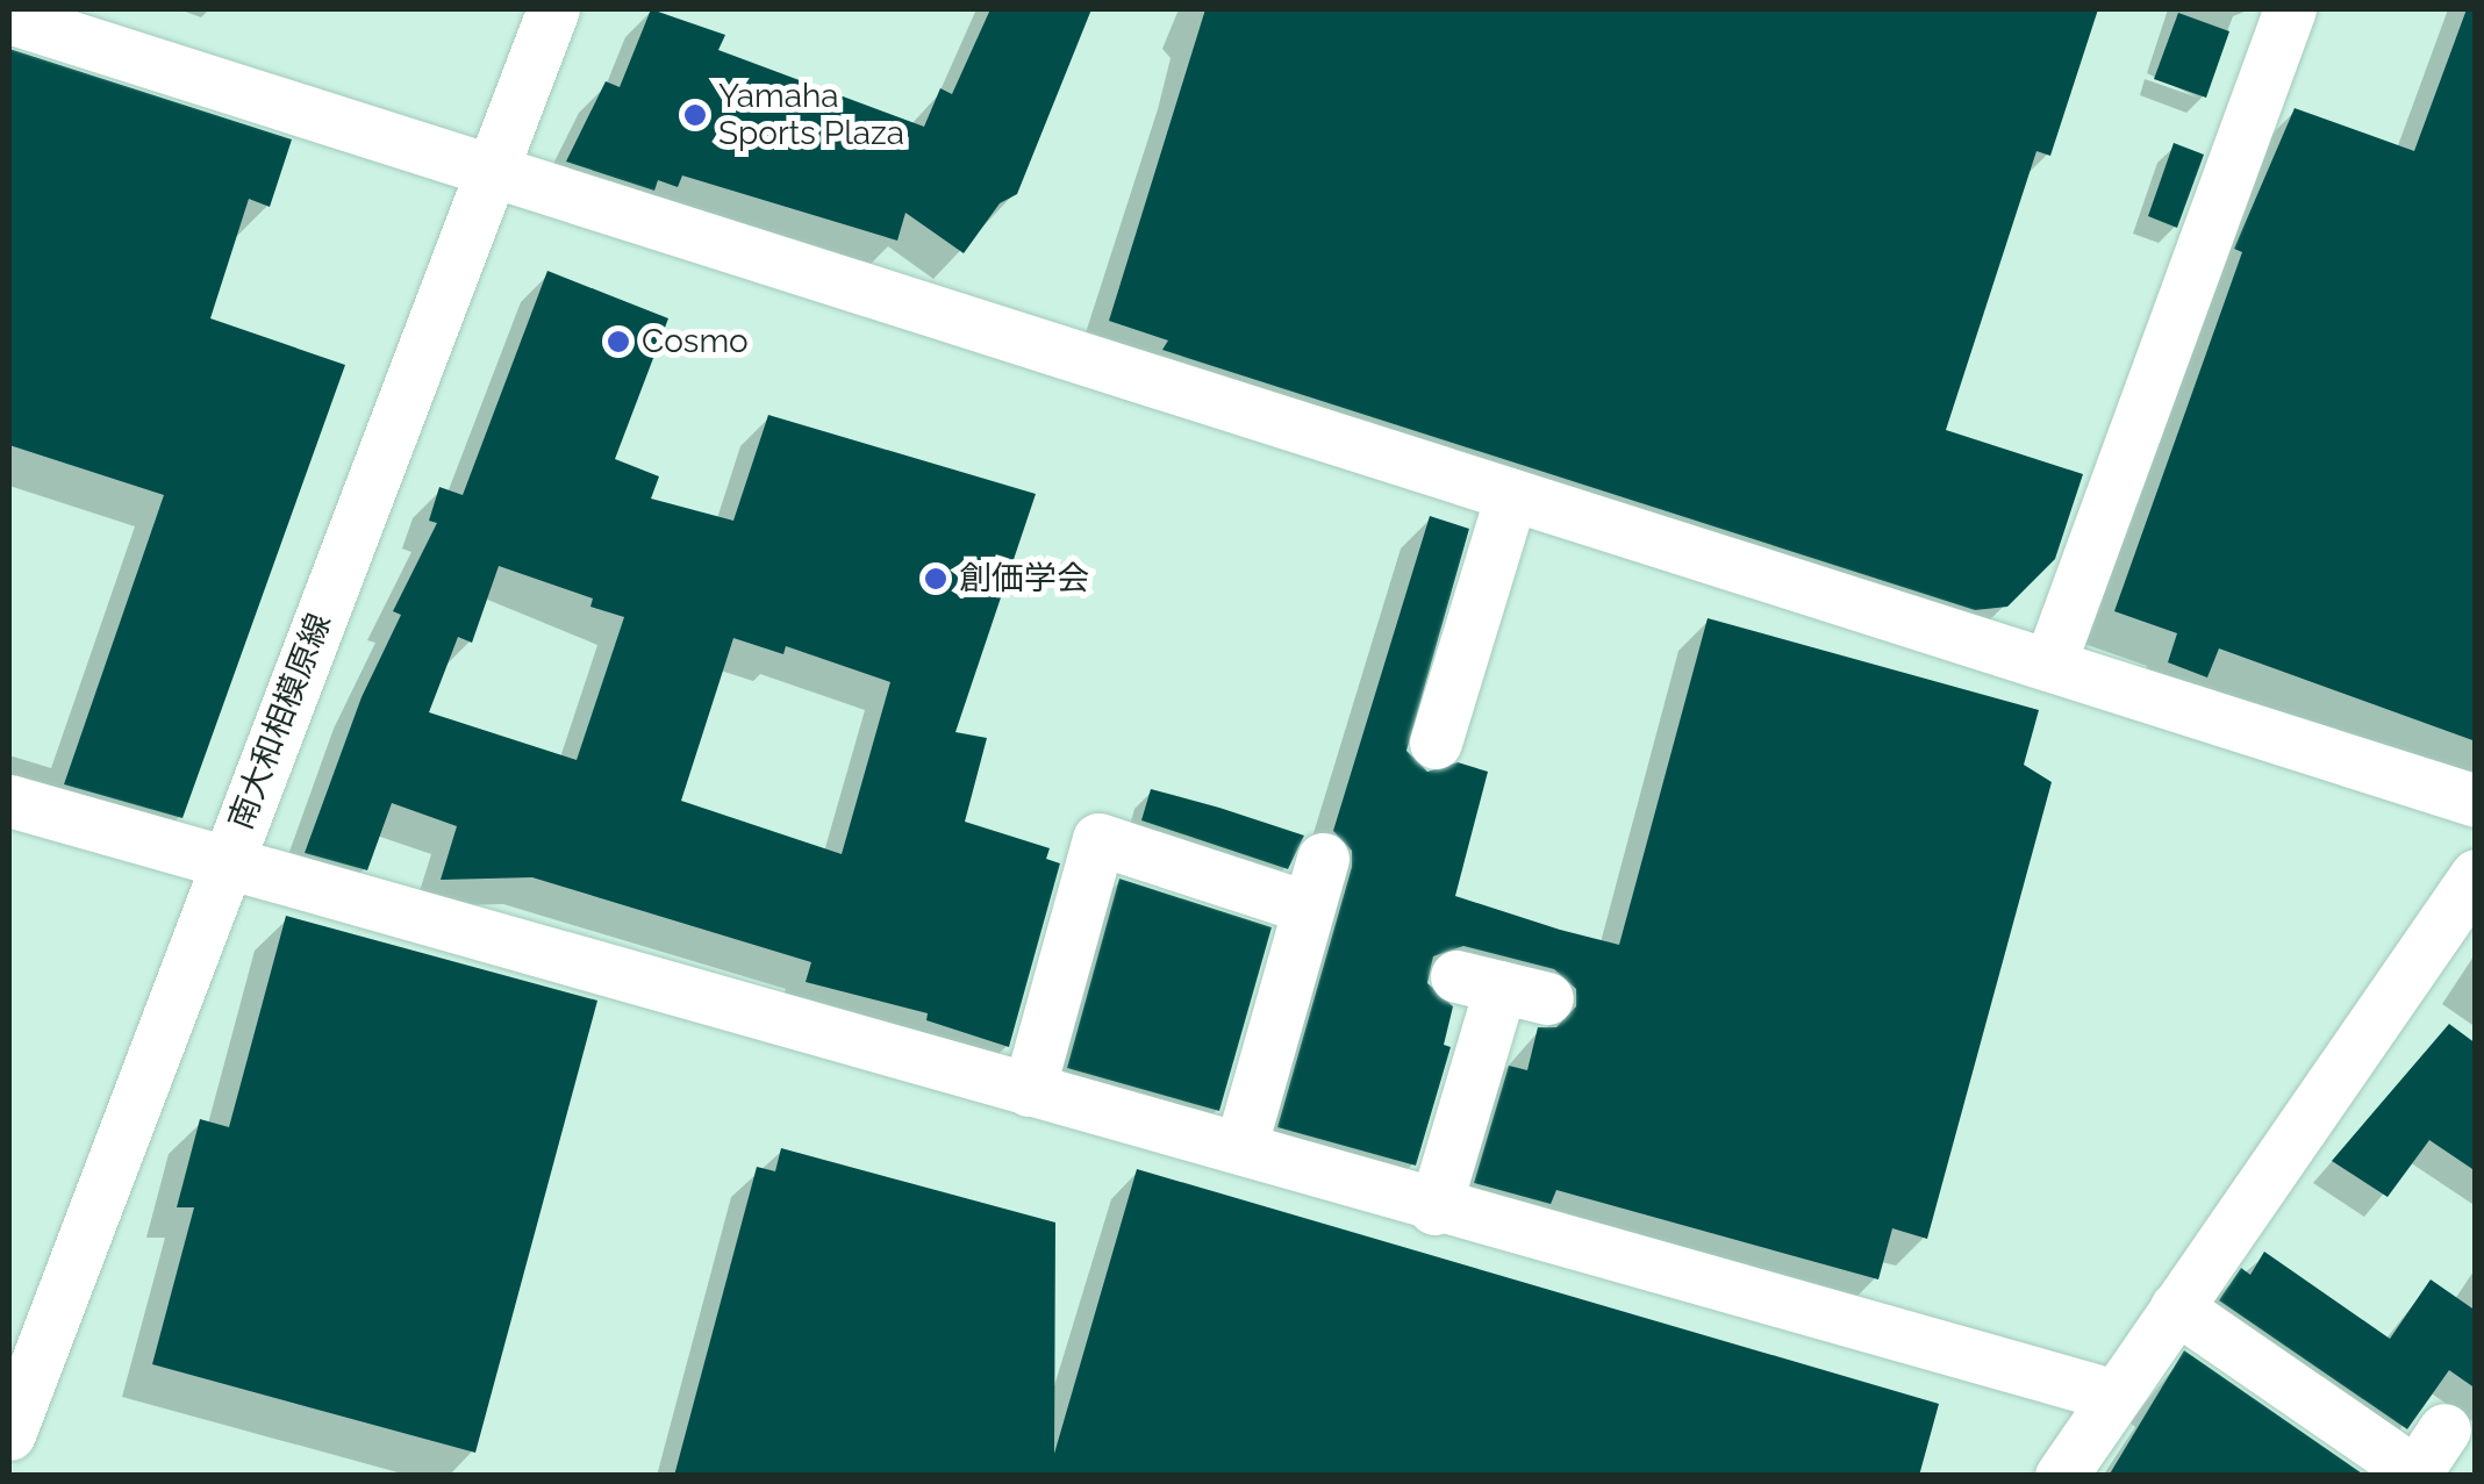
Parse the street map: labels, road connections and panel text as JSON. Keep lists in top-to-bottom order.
{
  "streets": {
    "street": ["南大和相模原線"]
  },
  "places": ["Yamaha Sports Plaza", "Cosmo", "創価学会"]
}
